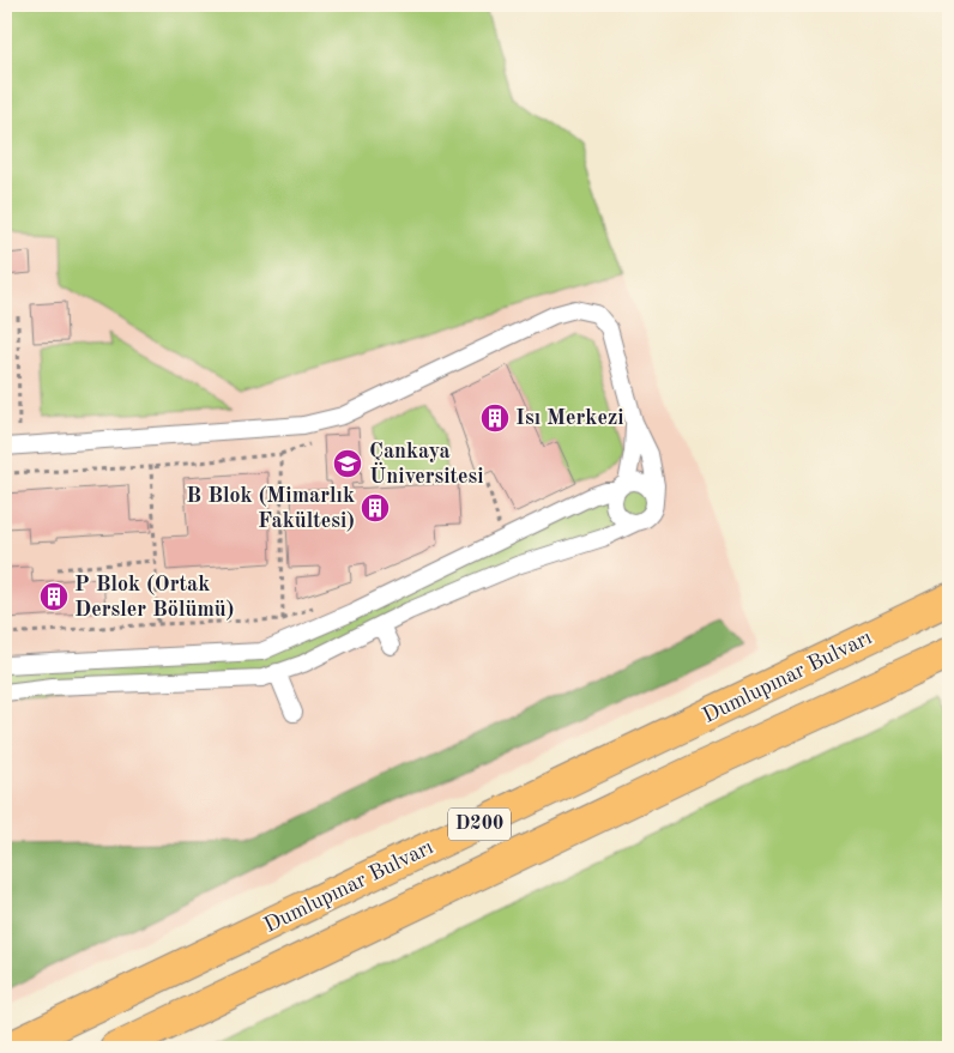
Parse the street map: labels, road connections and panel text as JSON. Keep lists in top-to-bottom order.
{
  "streets": {
    "highway": ["Dumlupınar Bulvarı", "D200"]
  },
  "places": {
    "building": ["Isı Merkezi", "B Blok (Mimarlık Fakültesi)", "P Blok (Ortak Dersler Bölümü)"],
    "school or university": ["Çankaya Üniversitesi"]
  }
}
